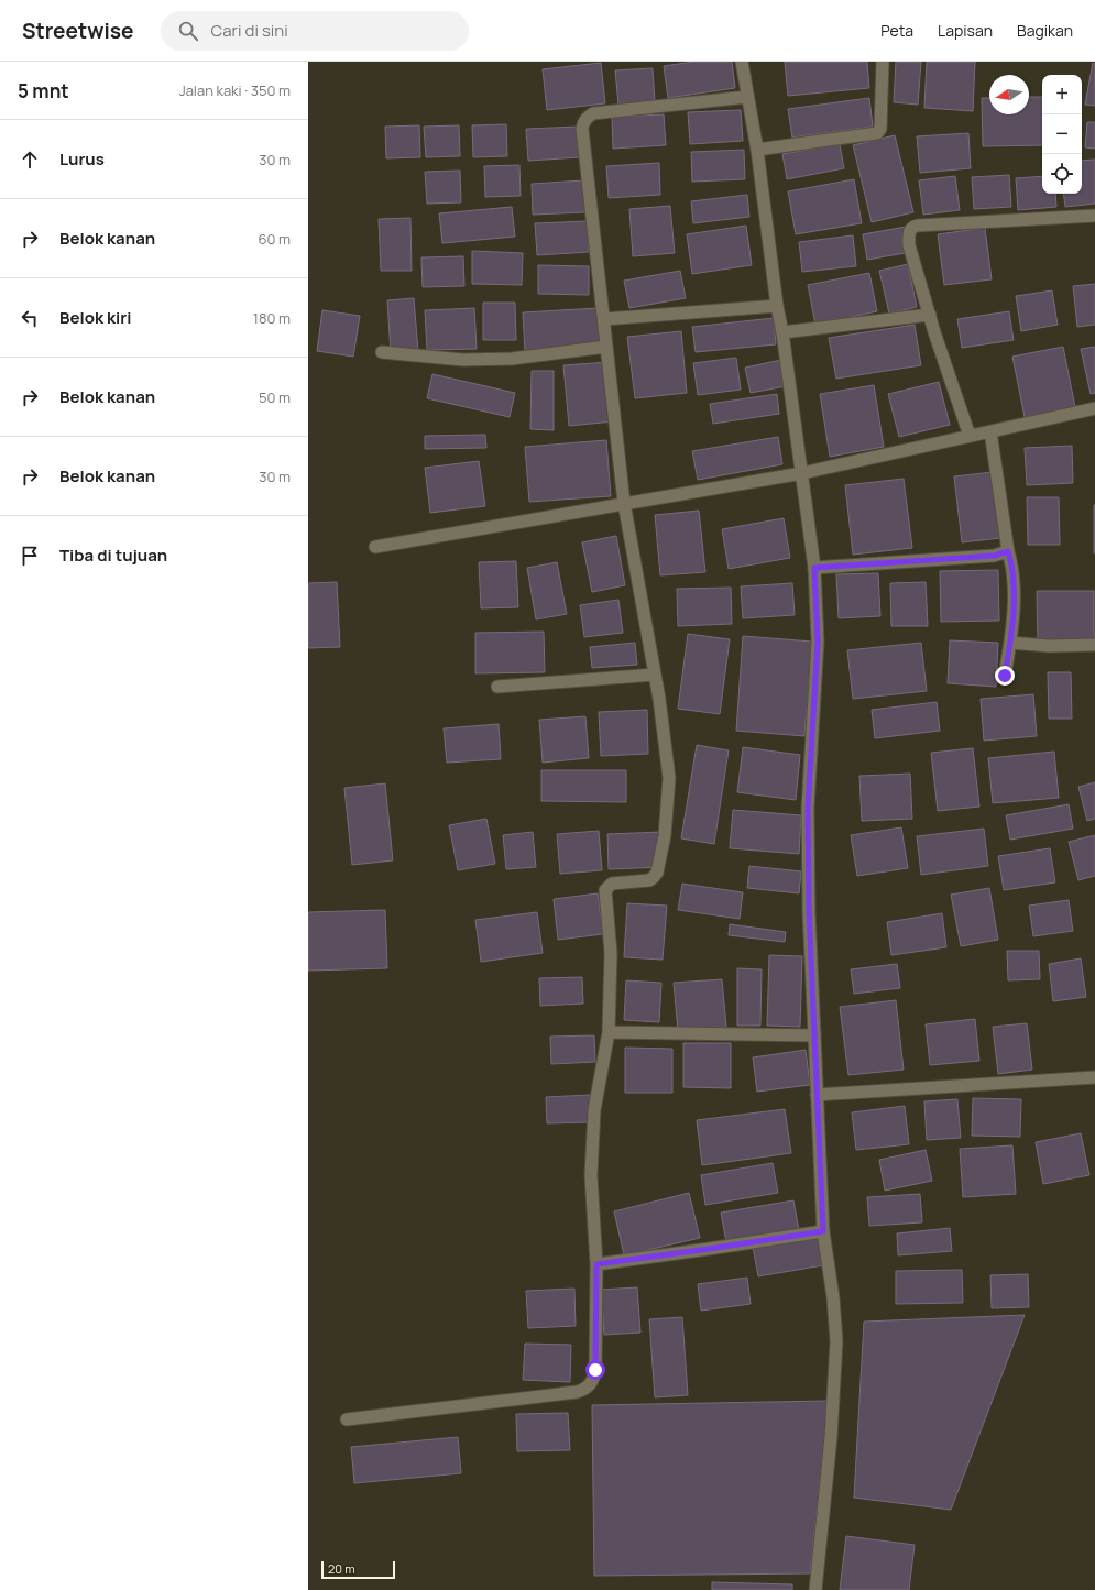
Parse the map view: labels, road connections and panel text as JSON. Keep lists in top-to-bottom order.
{
  "scale_bar": "20 m",
  "north": "left",
  "page": {
    "header": "Streetwise",
    "search": "Cari di sini",
    "nav": ["Peta", "Lapisan", "Bagikan"],
    "heading": ["5 mnt", "Jalan kaki · 350 m"],
    "map_buttons": ["+", "−"],
    "list": [
      ["Lurus", "30 m"],
      ["Belok kanan", "60 m"],
      ["Belok kiri", "180 m"],
      ["Belok kanan", "50 m"],
      ["Belok kanan", "30 m"],
      "Tiba di tujuan"
    ],
    "scale": "20 m"
  }
}
